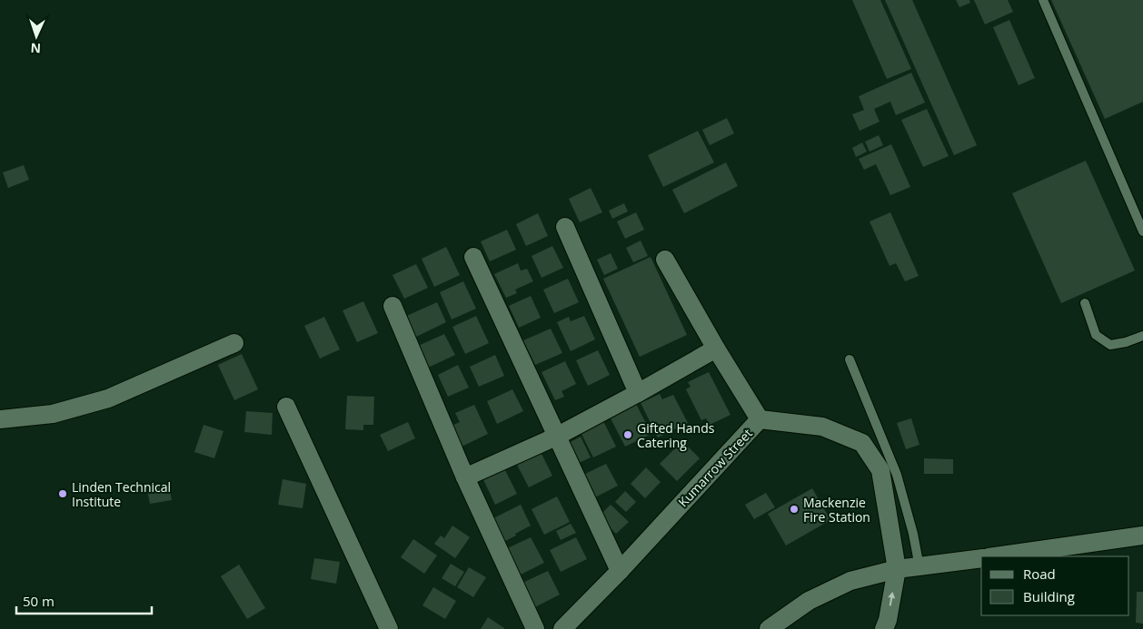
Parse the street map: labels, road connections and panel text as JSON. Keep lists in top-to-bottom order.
{
  "streets": {
    "street": ["Kumarrow Street"]
  },
  "places": ["Gifted Hands Catering", "Linden Technical Institute", "Mackenzie Fire Station"],
  "legend": ["Road", "Building"],
  "scale_bar": "50 m",
  "north": "bottom"
}
